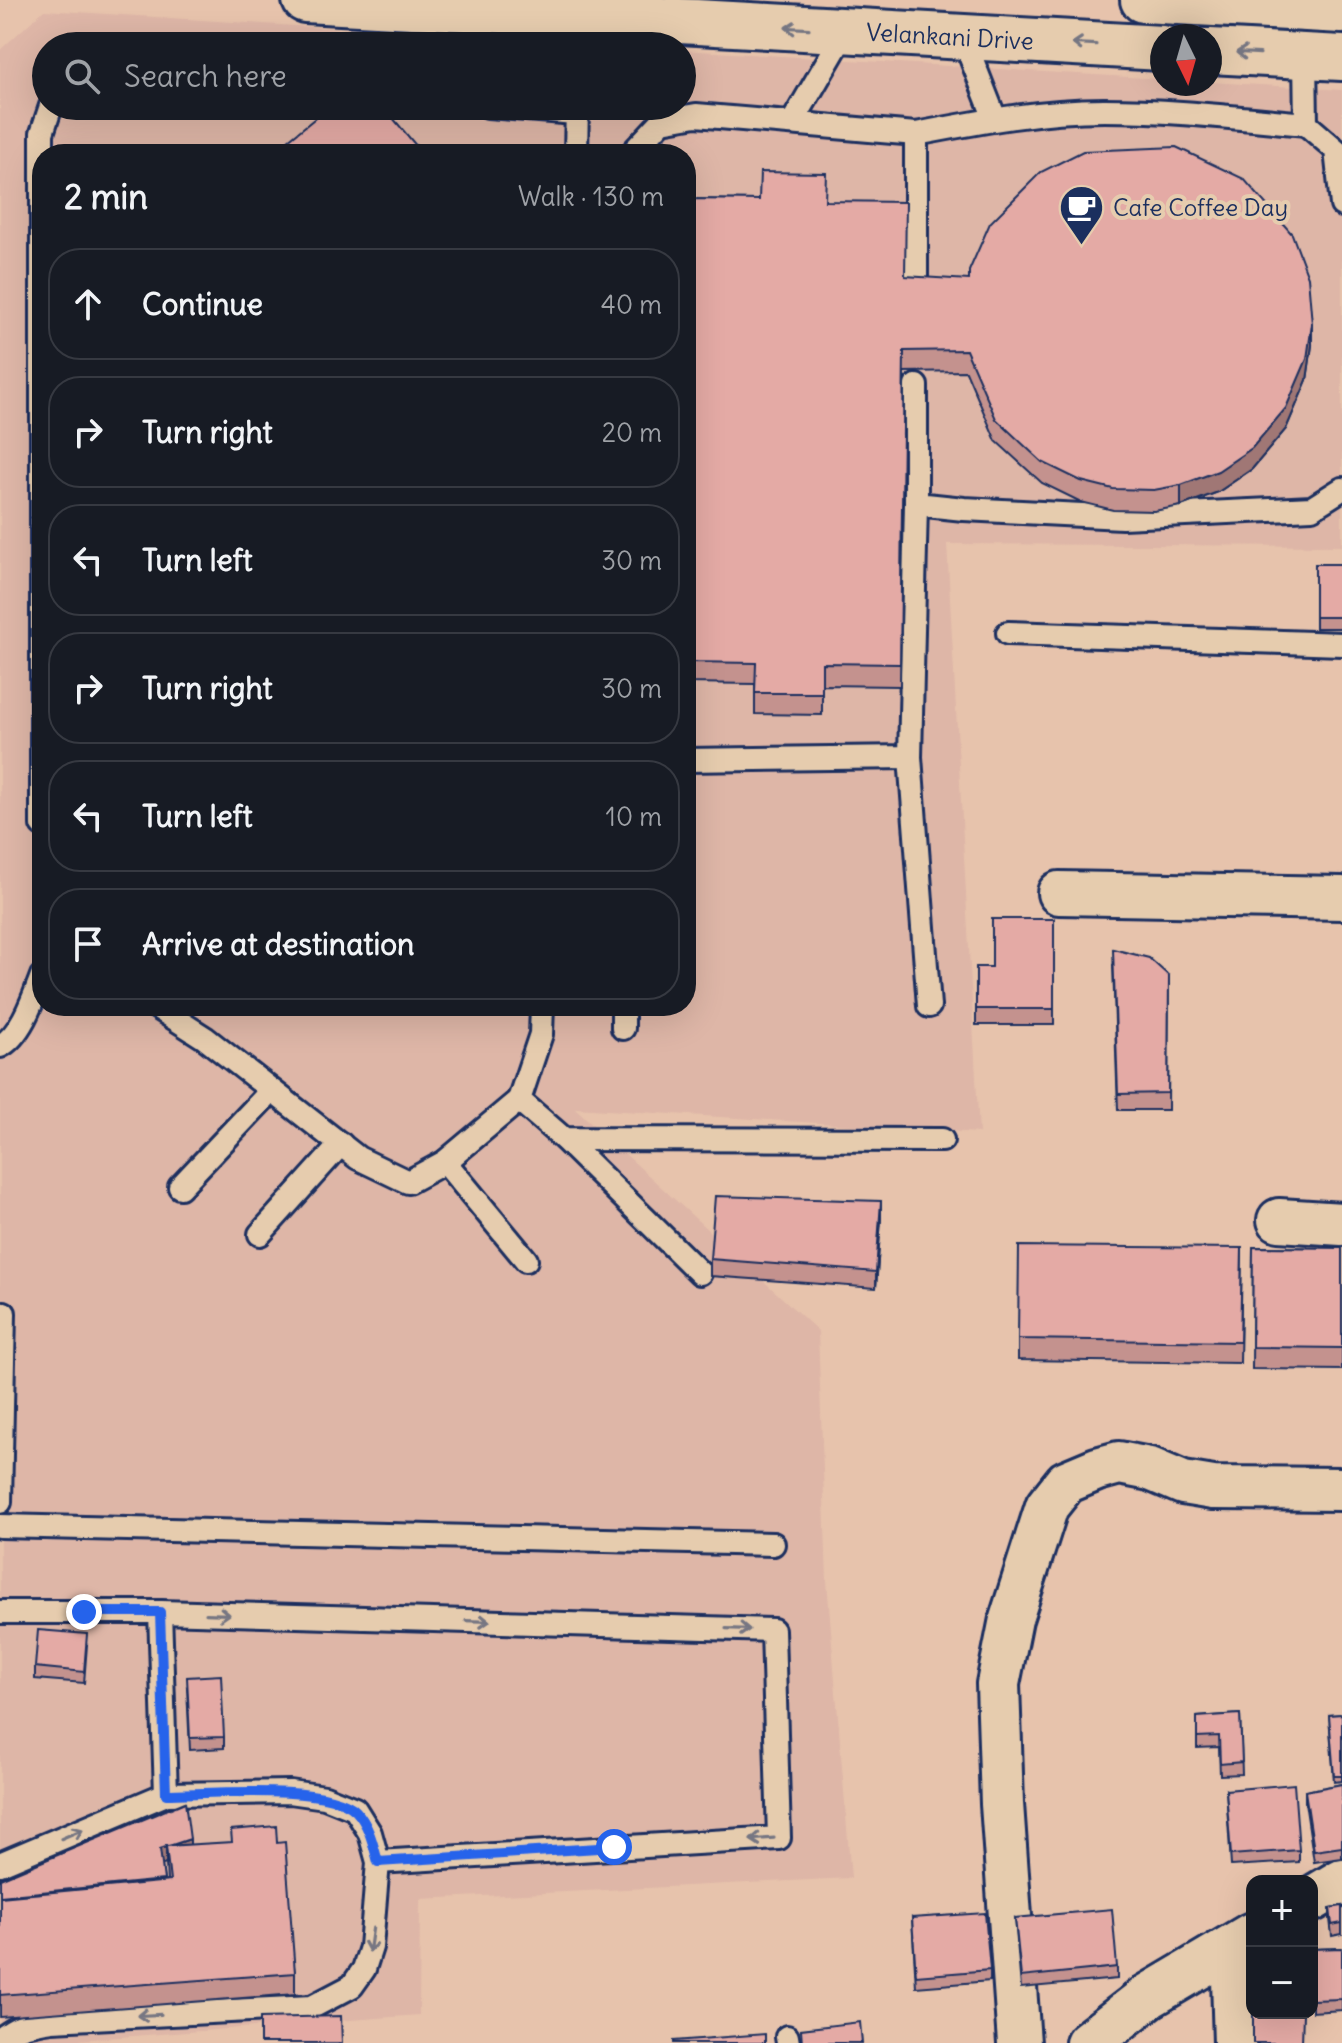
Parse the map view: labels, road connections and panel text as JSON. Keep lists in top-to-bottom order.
{
  "streets": {
    "street": ["Velankani Drive"]
  },
  "one_way": ["Velankani Drive"],
  "places": {
    "cafe": ["Cafe Coffee Day"]
  },
  "north": "bottom",
  "page": {
    "search": "Search here",
    "heading": ["2 min", "Walk · 130 m"],
    "list": [
      ["Continue", "40 m"],
      ["Turn right", "20 m"],
      ["Turn left", "30 m"],
      ["Turn right", "30 m"],
      ["Turn left", "10 m"],
      "Arrive at destination"
    ],
    "map_buttons": ["+", "−"]
  }
}
